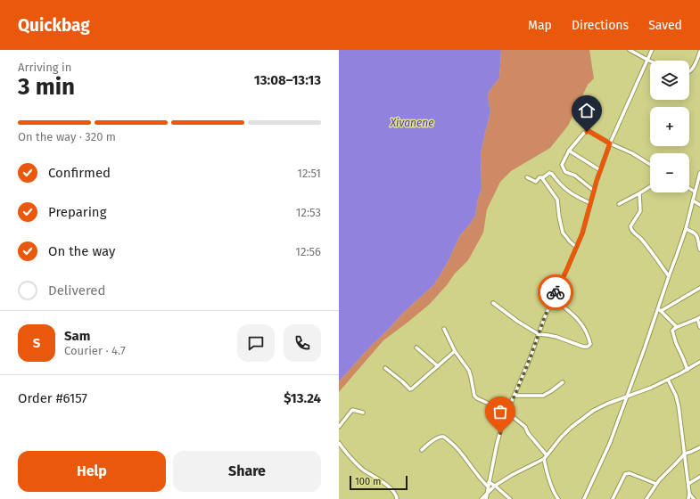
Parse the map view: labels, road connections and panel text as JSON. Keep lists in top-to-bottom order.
{
  "water": ["Xivanene"],
  "scale_bar": "100 m",
  "page": {
    "header": "Quickbag",
    "nav": ["Map", "Directions", "Saved"],
    "heading": ["3 min", "Arriving in", "13:08–13:13"],
    "panel": [
      "Sam",
      "Courier · 4.7",
      "Order #6157",
      "$13.24"
    ],
    "map_buttons": ["+", "−"],
    "bar": "On the way · 320 m",
    "list": [
      ["Confirmed", "12:51"],
      ["Preparing", "12:53"],
      ["On the way", "12:56"],
      "Delivered"
    ],
    "round": "S",
    "buttons": ["Help", "Share"],
    "scale": "100 m"
  }
}
